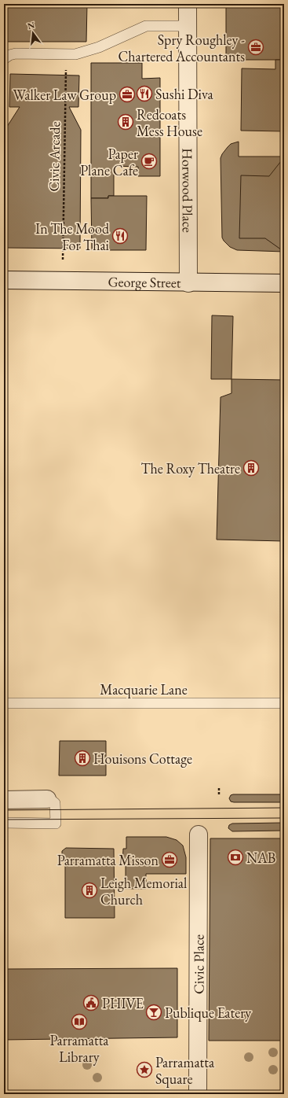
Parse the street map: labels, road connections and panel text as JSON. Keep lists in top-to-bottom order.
{
  "streets": {
    "street": ["Horwood Place", "George Street", "Civic Place"],
    "lane": ["Macquarie Lane"],
    "path": ["Civic Arcade"]
  },
  "crossings": [
    ["Horwood Place", "George Street"]
  ],
  "places": {
    "office": ["Spry Roughley - Chartered Accountants", "Walker Law Group", "Parramatta Misson"],
    "restaurant": ["Sushi Diva", "In The Mood For Thai"],
    "building": [
      "Redcoats Mess House",
      "The Roxy Theatre",
      "Houisons Cottage",
      "Leigh Memorial Church"
    ],
    "cafe": ["Paper Plane Cafe"],
    "bank": ["NAB"],
    "public building": ["PHIVE"],
    "bar": ["Publique Eatery"],
    "library": ["Parramatta Library"],
    "place": ["Parramatta Square"]
  },
  "north": "top"
}
